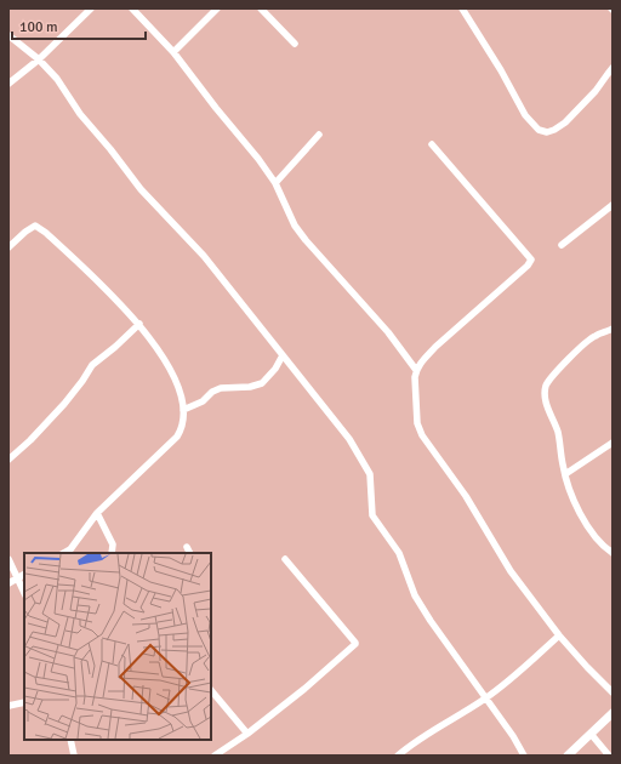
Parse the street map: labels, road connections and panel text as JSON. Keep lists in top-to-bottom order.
{
  "scale_bar": "100 m"
}
